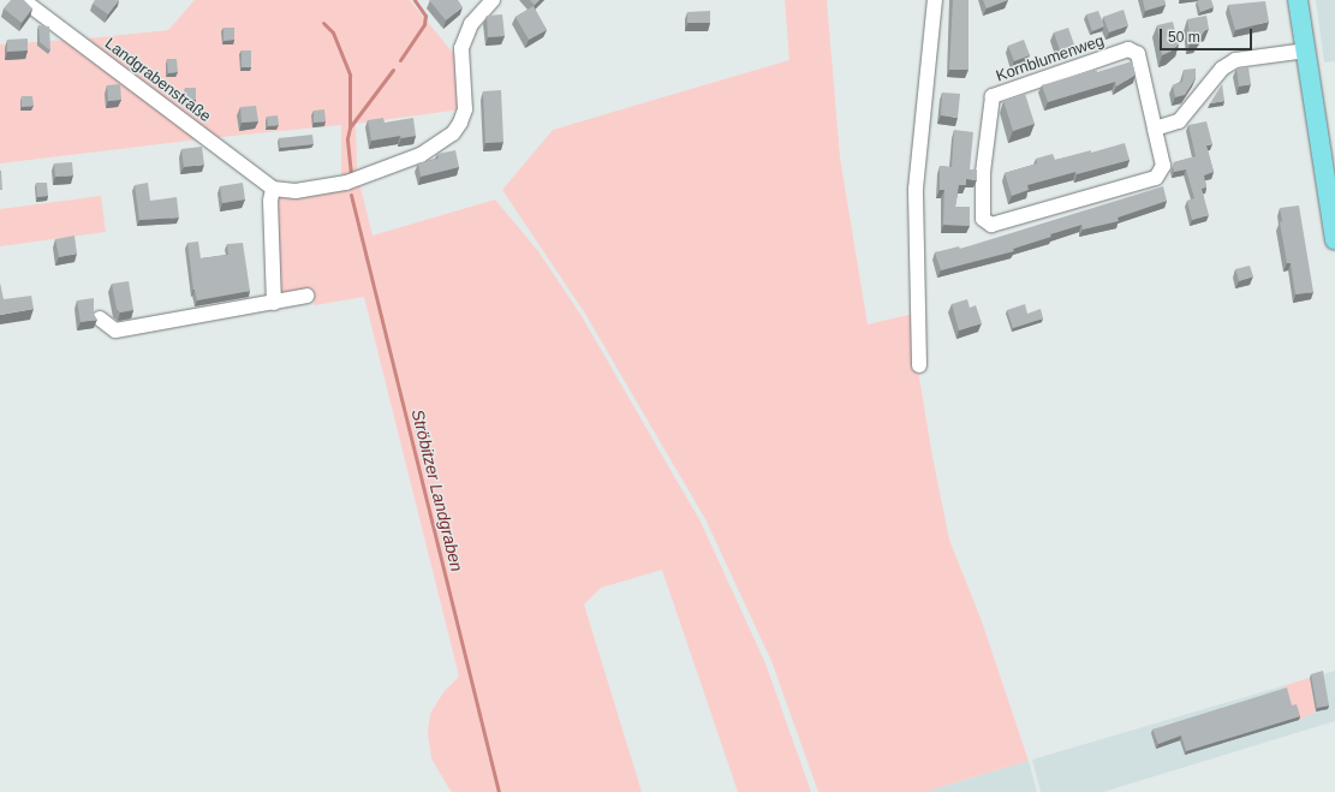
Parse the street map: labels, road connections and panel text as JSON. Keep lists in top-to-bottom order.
{
  "streets": {
    "street": ["Kornblumenweg", "Landgrabenstraße"]
  },
  "water": ["Ströbitzer Landgraben"],
  "scale_bar": "50 m"
}
